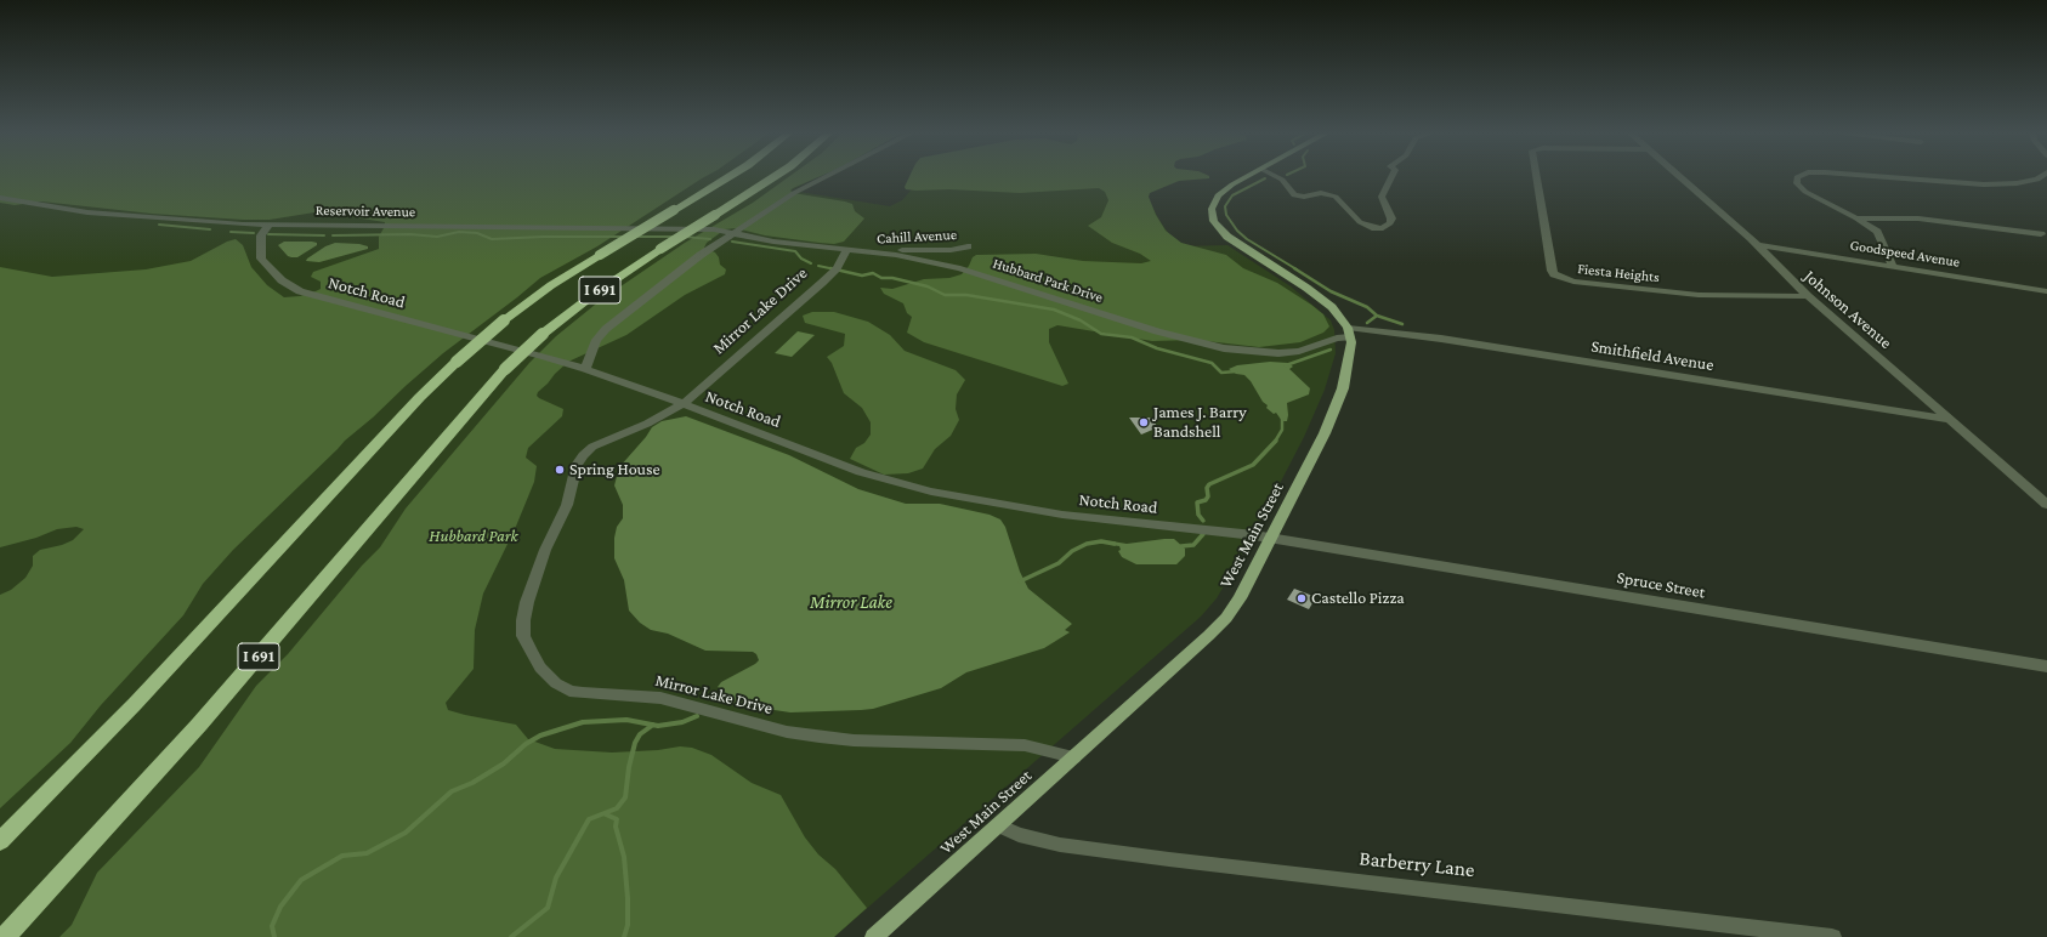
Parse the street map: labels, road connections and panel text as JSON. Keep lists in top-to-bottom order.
{
  "streets": {
    "highway": ["I 691"],
    "main road": ["West Main Street"],
    "street": [
      "Reservoir Avenue",
      "Cahill Avenue",
      "Goodspeed Avenue",
      "Fiesta Heights",
      "Hubbard Park Drive",
      "Notch Road",
      "Johnson Avenue",
      "Mirror Lake Drive",
      "Smithfield Avenue",
      "Spruce Street",
      "Barberry Lane"
    ]
  },
  "crossings": [
    ["Reservoir Avenue", "Hubbard Park Drive"],
    ["Reservoir Avenue", "Notch Road"],
    ["Cahill Avenue", "Hubbard Park Drive"],
    ["Goodspeed Avenue", "Johnson Avenue"],
    ["Fiesta Heights", "Johnson Avenue"],
    ["Hubbard Park Drive", "Mirror Lake Drive"],
    ["Hubbard Park Drive", "Smithfield Avenue"],
    ["Hubbard Park Drive", "West Main Street"],
    ["Notch Road", "Mirror Lake Drive"],
    ["Notch Road", "West Main Street"],
    ["Notch Road", "Spruce Street"],
    ["Johnson Avenue", "Smithfield Avenue"],
    ["Mirror Lake Drive", "West Main Street"],
    ["Smithfield Avenue", "West Main Street"],
    ["West Main Street", "Spruce Street"],
    ["West Main Street", "Barberry Lane"]
  ],
  "water": ["Mirror Lake"],
  "parks": ["Hubbard Park"],
  "places": ["James J. Barry Bandshell", "Spring House", "Castello Pizza"]
}
